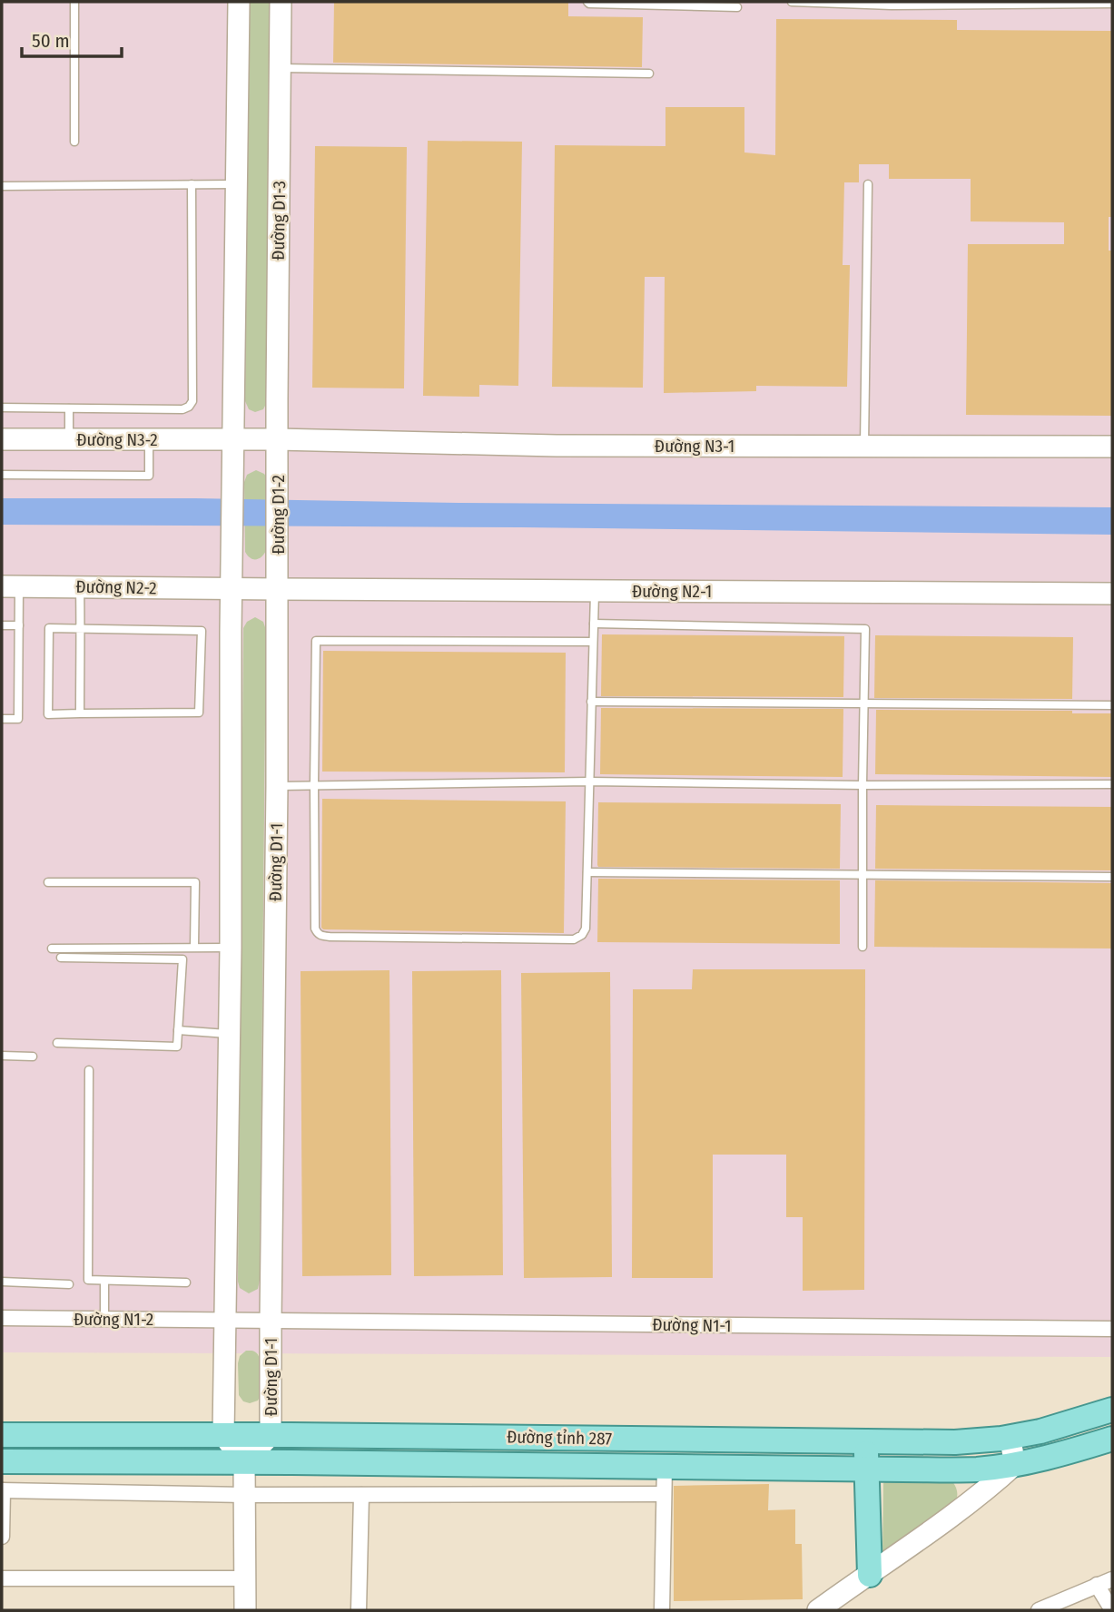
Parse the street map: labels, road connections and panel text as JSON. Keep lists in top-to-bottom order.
{
  "streets": {
    "main road": ["Đường tỉnh 287"],
    "street": [
      "Đường D1-3",
      "Đường N3-2",
      "Đường N3-1",
      "Đường D1-2",
      "Đường N2-2",
      "Đường N2-1",
      "Đường D1-1",
      "Đường N1-2",
      "Đường N1-1"
    ]
  },
  "crossings": [
    ["Đường D1-3", "Đường N3-2"],
    ["Đường D1-3", "Đường N3-1"],
    ["Đường D1-3", "Đường D1-2"],
    ["Đường N3-2", "Đường N3-1"],
    ["Đường N3-2", "Đường D1-2"],
    ["Đường N3-1", "Đường D1-2"],
    ["Đường D1-2", "Đường N2-1"],
    ["Đường D1-2", "Đường D1-1"],
    ["Đường N2-2", "Đường N2-1"],
    ["Đường N2-1", "Đường D1-1"],
    ["Đường D1-1", "Đường N1-2"],
    ["Đường D1-1", "Đường N1-1"],
    ["Đường D1-1", "Đường tỉnh 287"],
    ["Đường N1-2", "Đường N1-1"]
  ],
  "scale_bar": "50 m"
}
